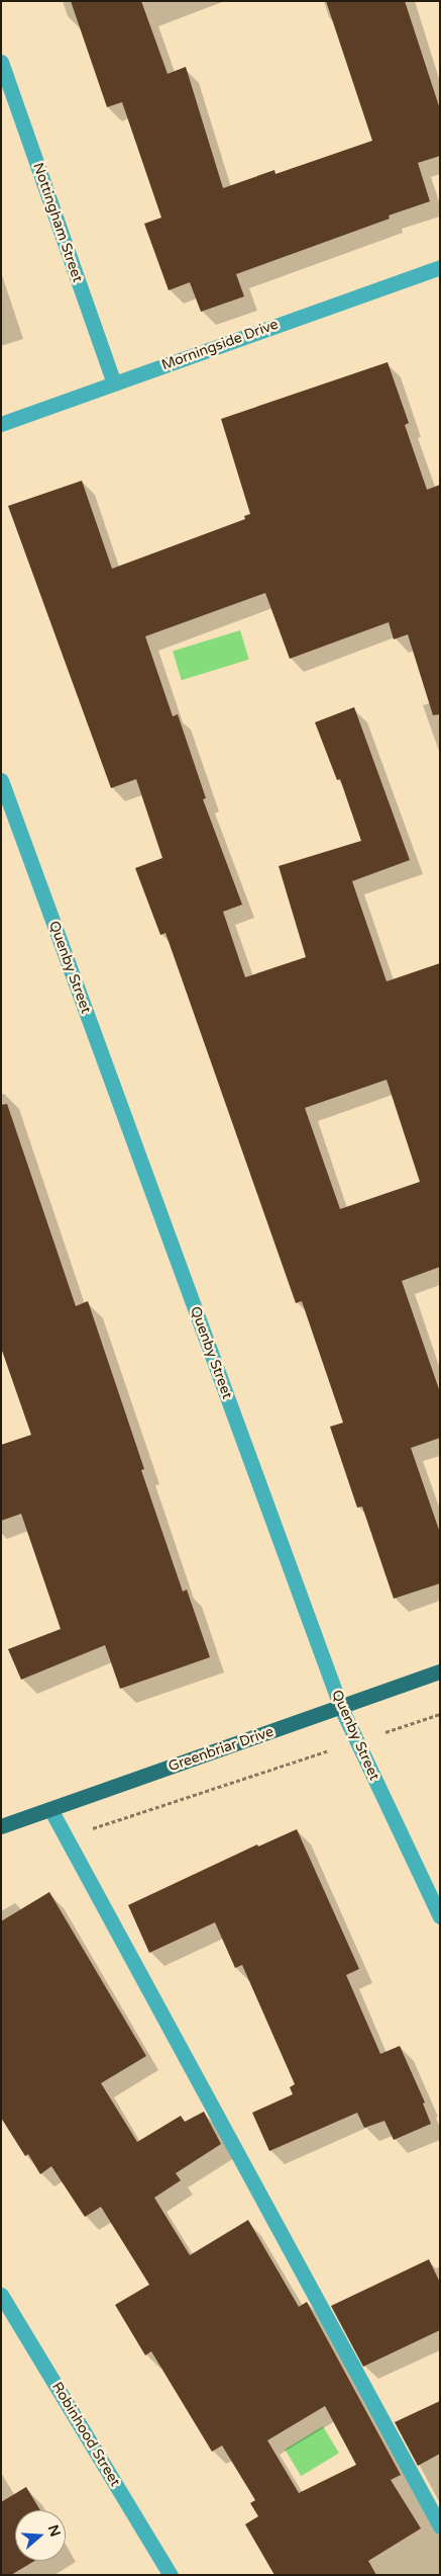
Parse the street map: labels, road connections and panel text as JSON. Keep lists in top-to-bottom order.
{
  "streets": {
    "main road": ["Greenbriar Drive"],
    "street": [
      "Nottingham Street",
      "Morningside Drive",
      "Quenby Street",
      "Robinhood Street"
    ]
  },
  "crossings": [
    ["Nottingham Street", "Morningside Drive"],
    ["Quenby Street", "Greenbriar Drive"]
  ],
  "north": "right"
}
